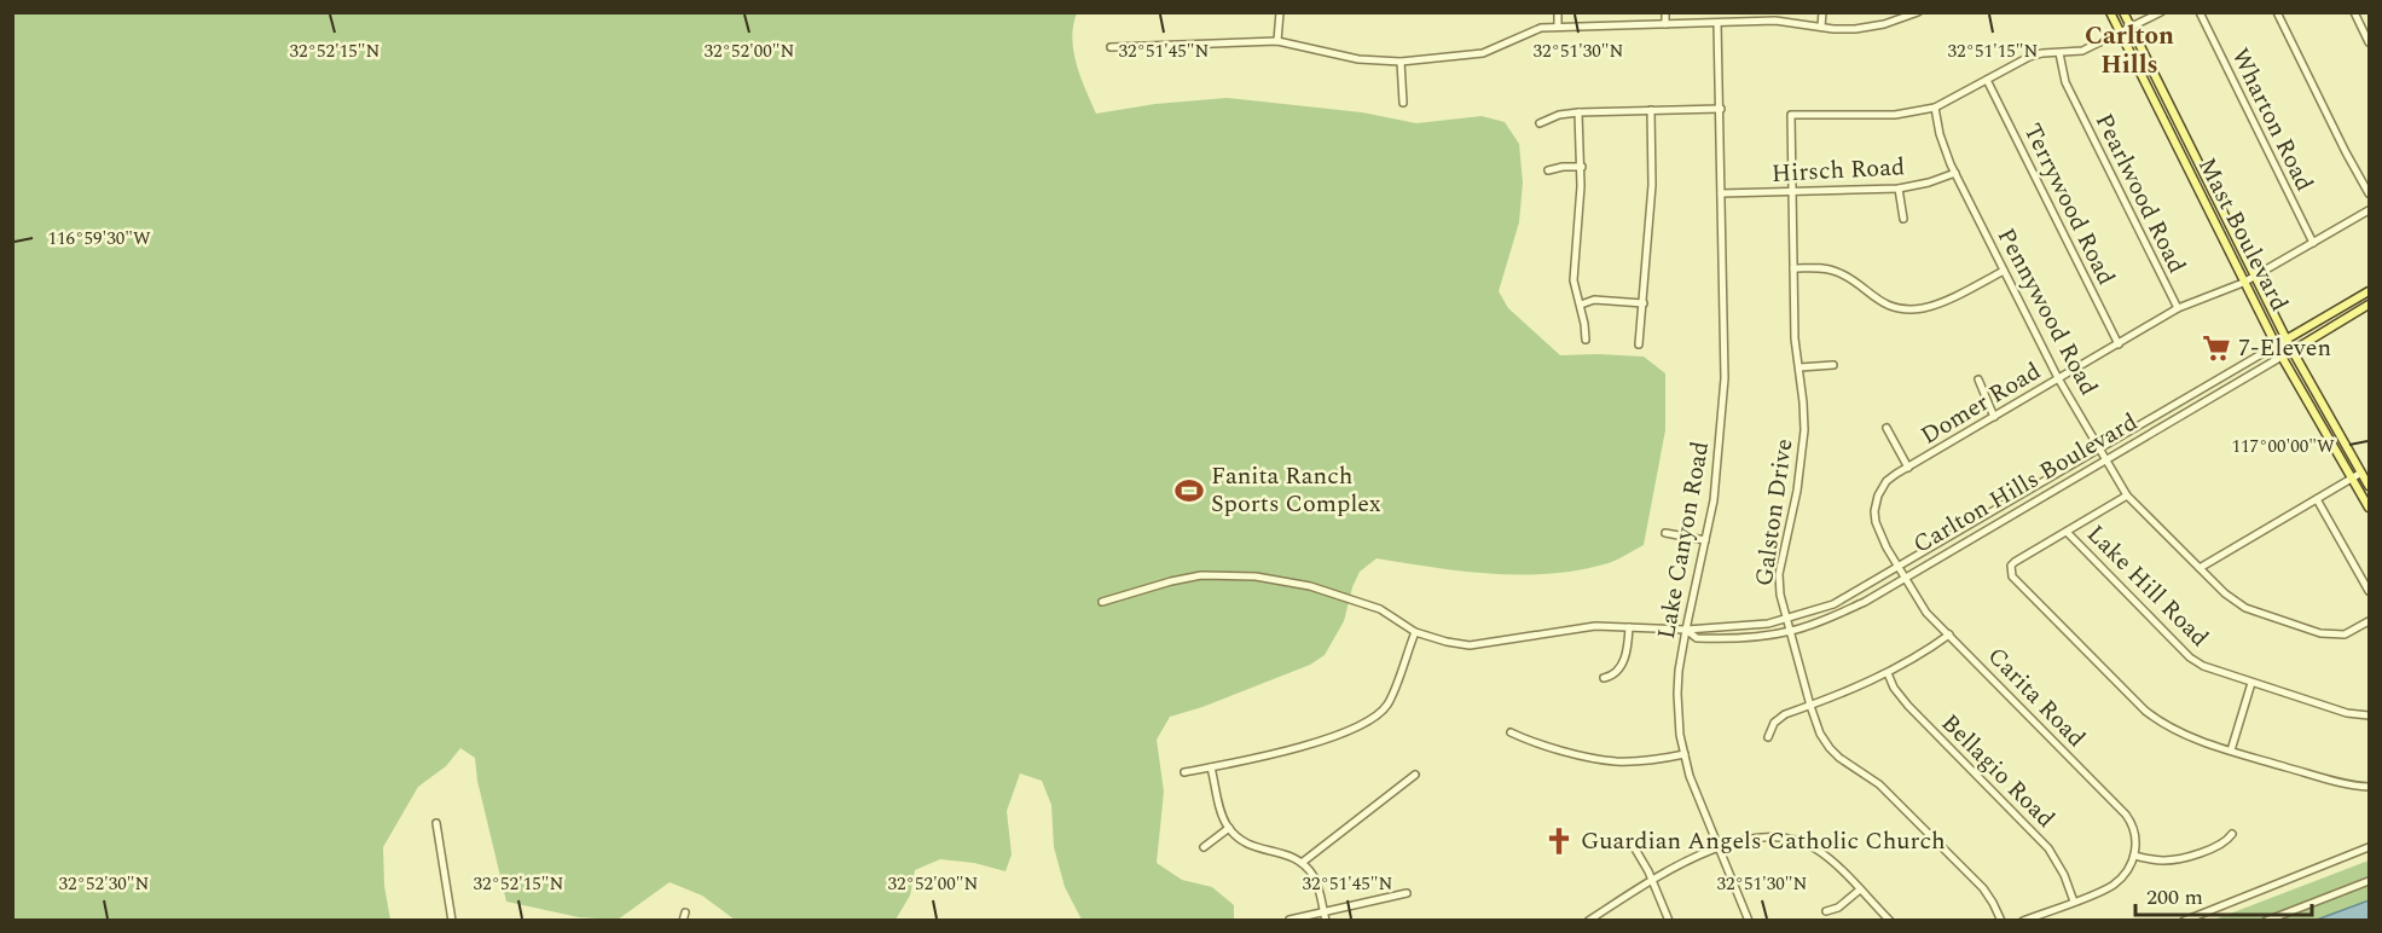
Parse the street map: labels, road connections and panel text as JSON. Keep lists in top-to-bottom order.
{
  "streets": {
    "main road": ["Mast Boulevard", "Carlton Hills Boulevard"],
    "street": [
      "Wharton Road",
      "Hirsch Road",
      "Pearlwood Road",
      "Terrywood Road",
      "Pennywood Road",
      "Domer Road",
      "Galston Drive",
      "Lake Canyon Road",
      "Lake Hill Road",
      "Carita Road",
      "Bellagio Road"
    ]
  },
  "crossings": [
    ["Wharton Road", "Domer Road"],
    ["Hirsch Road", "Pennywood Road"],
    ["Hirsch Road", "Galston Drive"],
    ["Hirsch Road", "Lake Canyon Road"],
    ["Pearlwood Road", "Domer Road"],
    ["Terrywood Road", "Domer Road"],
    ["Mast Boulevard", "Domer Road"],
    ["Mast Boulevard", "Carlton Hills Boulevard"],
    ["Pennywood Road", "Domer Road"],
    ["Pennywood Road", "Carlton Hills Boulevard"],
    ["Pennywood Road", "Galston Drive"],
    ["Domer Road", "Carlton Hills Boulevard"],
    ["Domer Road", "Carita Road"],
    ["Carlton Hills Boulevard", "Galston Drive"],
    ["Carlton Hills Boulevard", "Lake Canyon Road"],
    ["Carlton Hills Boulevard", "Carita Road"]
  ],
  "districts": ["Carlton Hills"],
  "places": {
    "supermarket": ["7-Eleven"],
    "sports": ["Fanita Ranch Sports Complex"],
    "church": ["Guardian Angels Catholic Church"]
  },
  "scale_bar": "200 m",
  "coordinates": [
    "32°52'15\"N",
    "32°52'00\"N",
    "32°51'45\"N",
    "32°51'30\"N",
    "32°51'15\"N",
    "116°59'30\"W",
    "117°00'00\"W",
    "32°52'30\"N"
  ]
}
